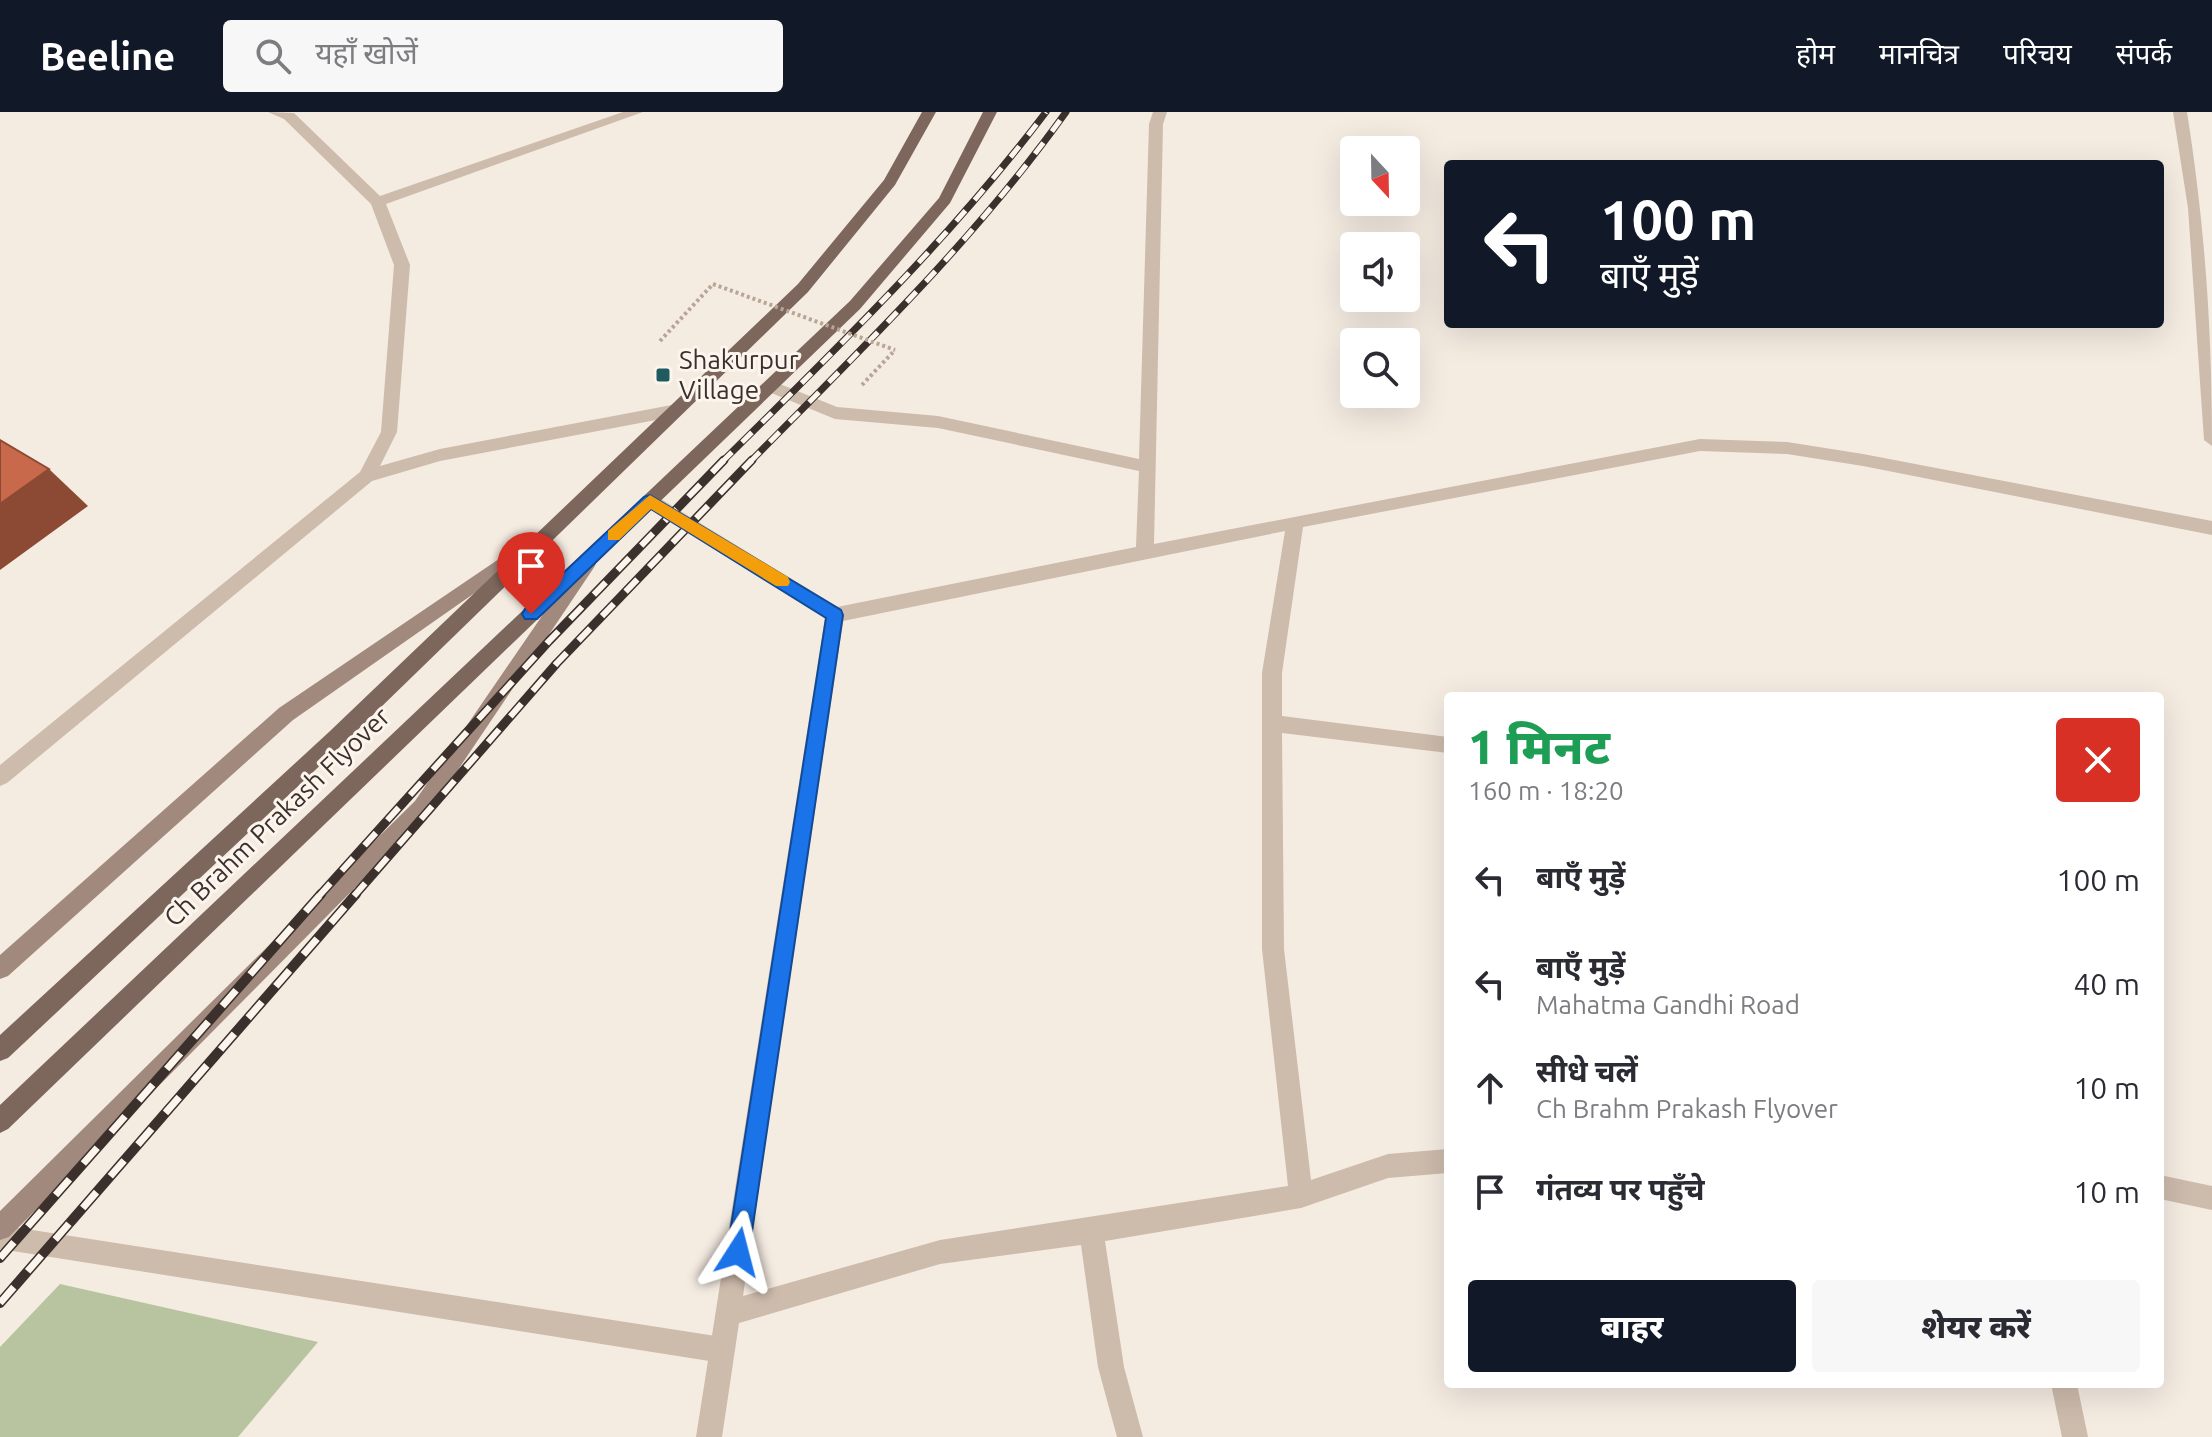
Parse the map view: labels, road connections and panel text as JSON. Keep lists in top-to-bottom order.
{
  "streets": {
    "main road": ["Ch Brahm Prakash Flyover"]
  },
  "places": {
    "transit": ["Shakurpur Village"]
  },
  "north": "bottom",
  "page": {
    "header": "Beeline",
    "search": "यहाँ खोजें",
    "nav": [
      "होम",
      "मानचित्र",
      "परिचय",
      "संपर्क"
    ],
    "turn": ["100 m", "बाएँ मुड़ें"],
    "heading": ["1 मिनट", "160 m · 18:20"],
    "list": [
      {
        "name": "बाएँ मुड़ें",
        "value": "100 m"
      },
      {
        "name": "बाएँ मुड़ें",
        "note": "Mahatma Gandhi Road",
        "value": "40 m"
      },
      {
        "name": "सीधे चलें",
        "note": "Ch Brahm Prakash Flyover",
        "value": "10 m"
      },
      {
        "name": "गंतव्य पर पहुँचे",
        "value": "10 m"
      }
    ],
    "buttons": ["बाहर", "शेयर करें"]
  }
}
